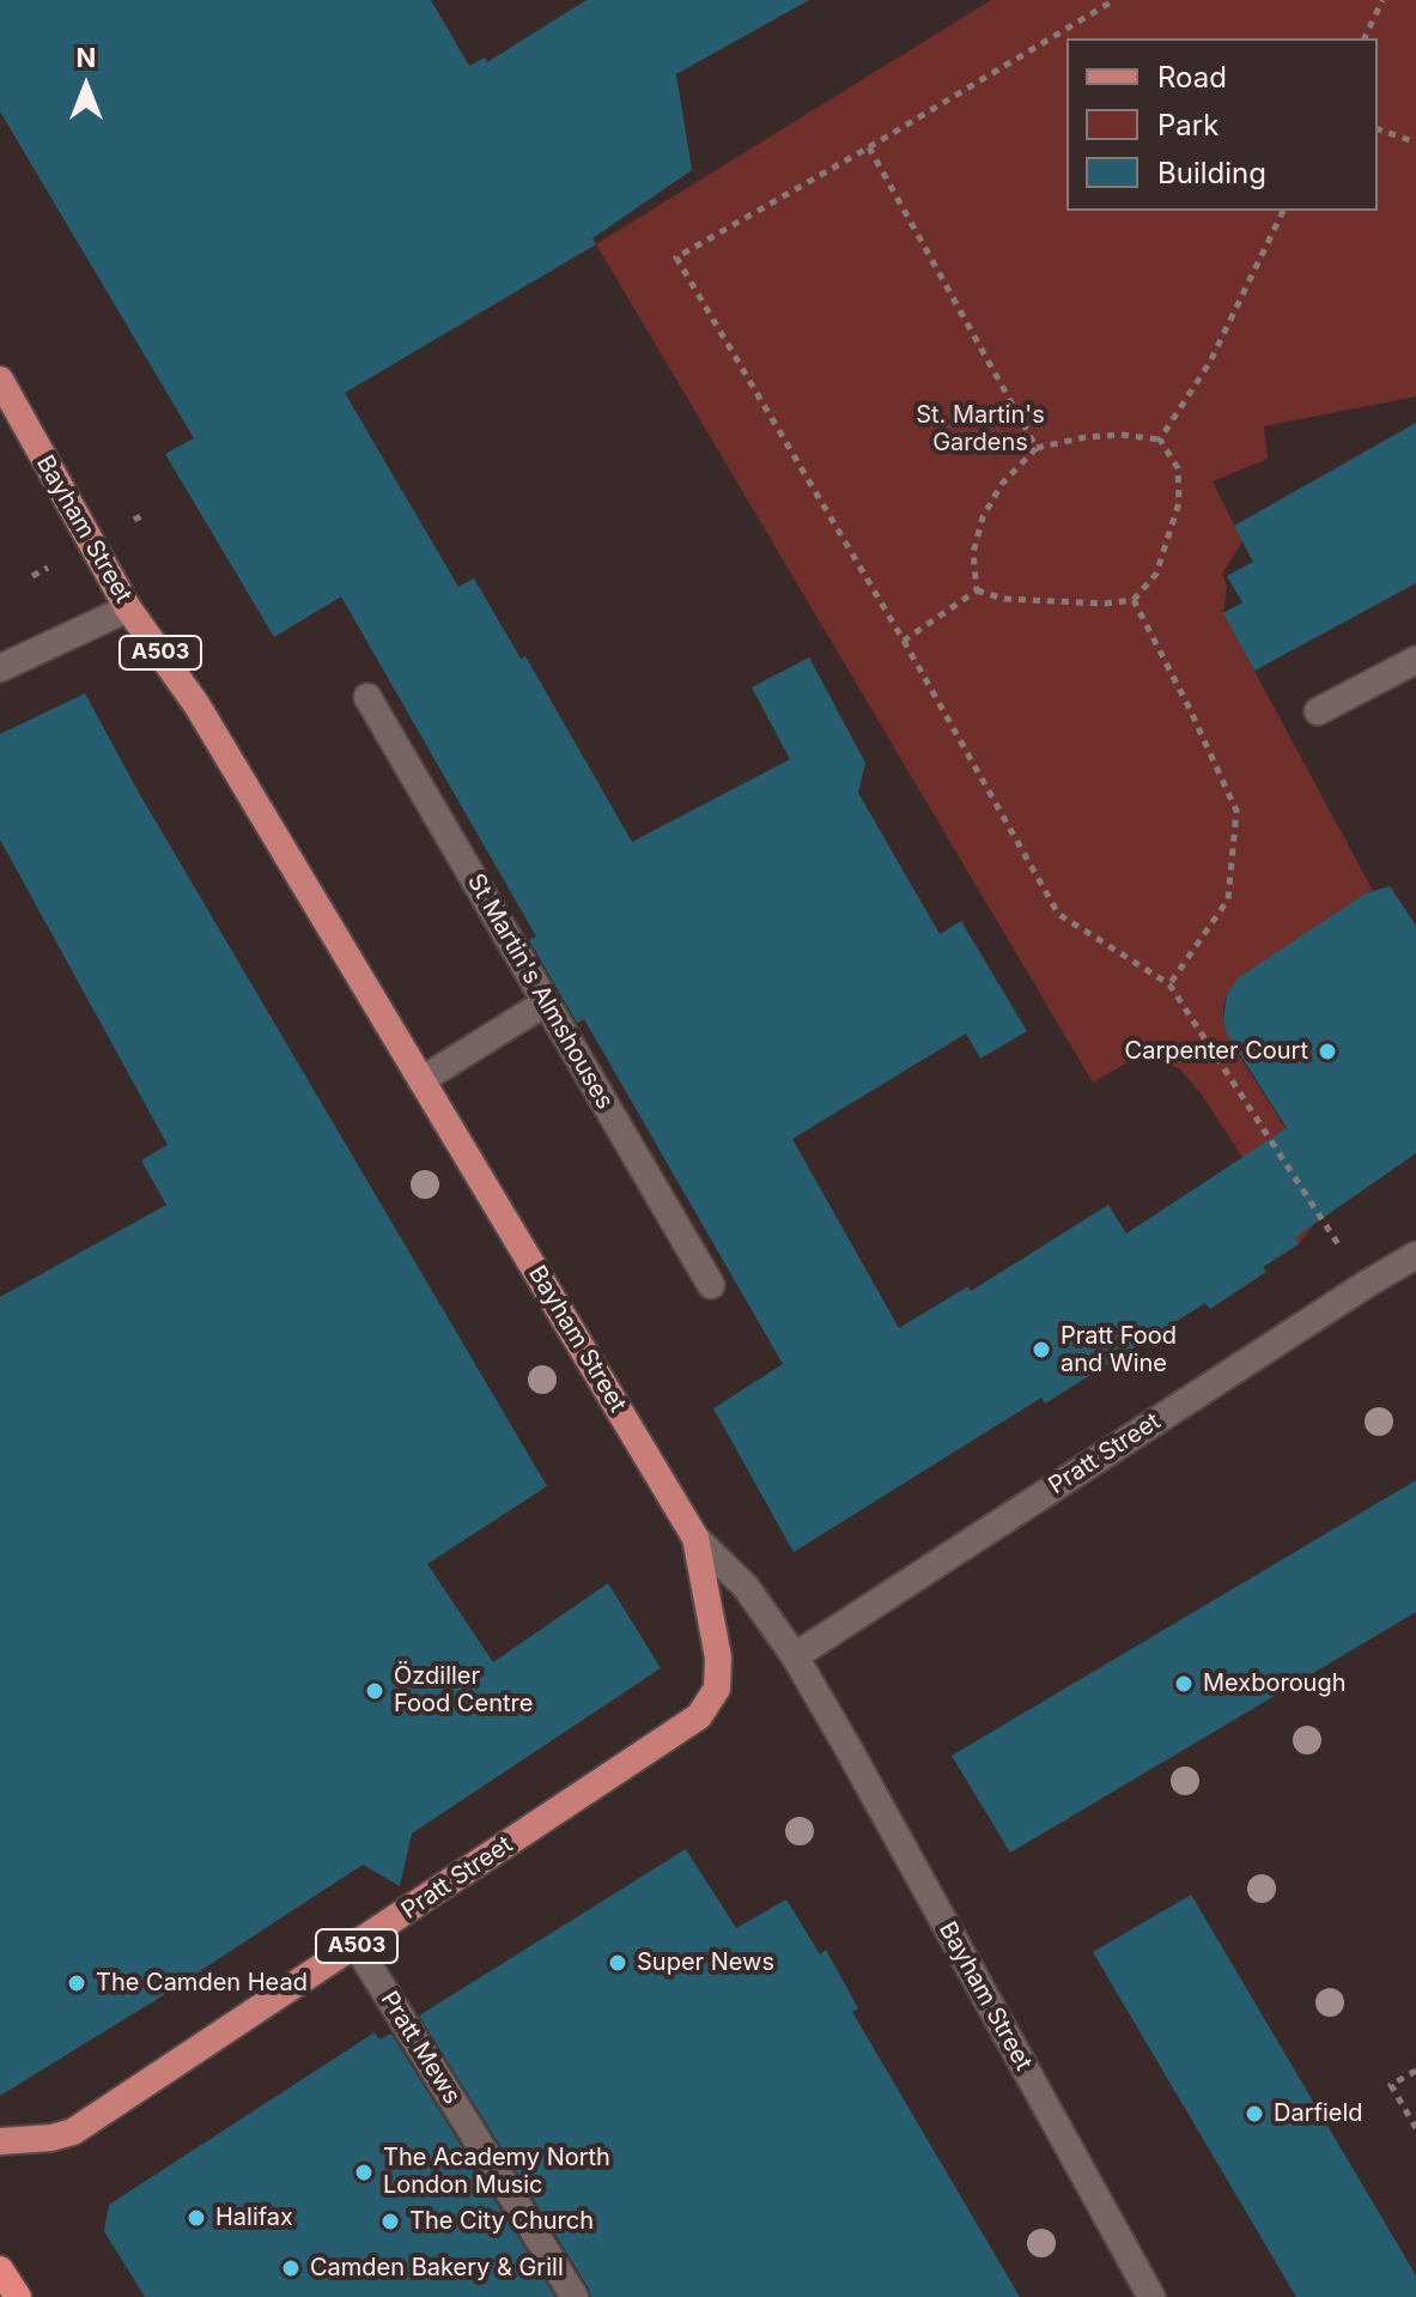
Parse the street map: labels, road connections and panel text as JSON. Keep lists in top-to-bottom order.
{
  "streets": {
    "main road": ["Bayham Street", "A503", "Pratt Street"],
    "street": ["St Martin's Almshouses", "Pratt Mews"]
  },
  "crossings": [
    ["Bayham Street", "Pratt Street"],
    ["Pratt Street", "Pratt Mews"]
  ],
  "parks": ["St. Martin's Gardens"],
  "places": [
    "Carpenter Court",
    "Pratt Food and Wine",
    "Mexborough",
    "Özdiller Food Centre",
    "Super News",
    "The Camden Head",
    "Darfield",
    "The Academy North London Music",
    "Halifax",
    "The City Church",
    "Camden Bakery & Grill"
  ],
  "legend": ["Road", "Park", "Building"],
  "north": "top"
}
